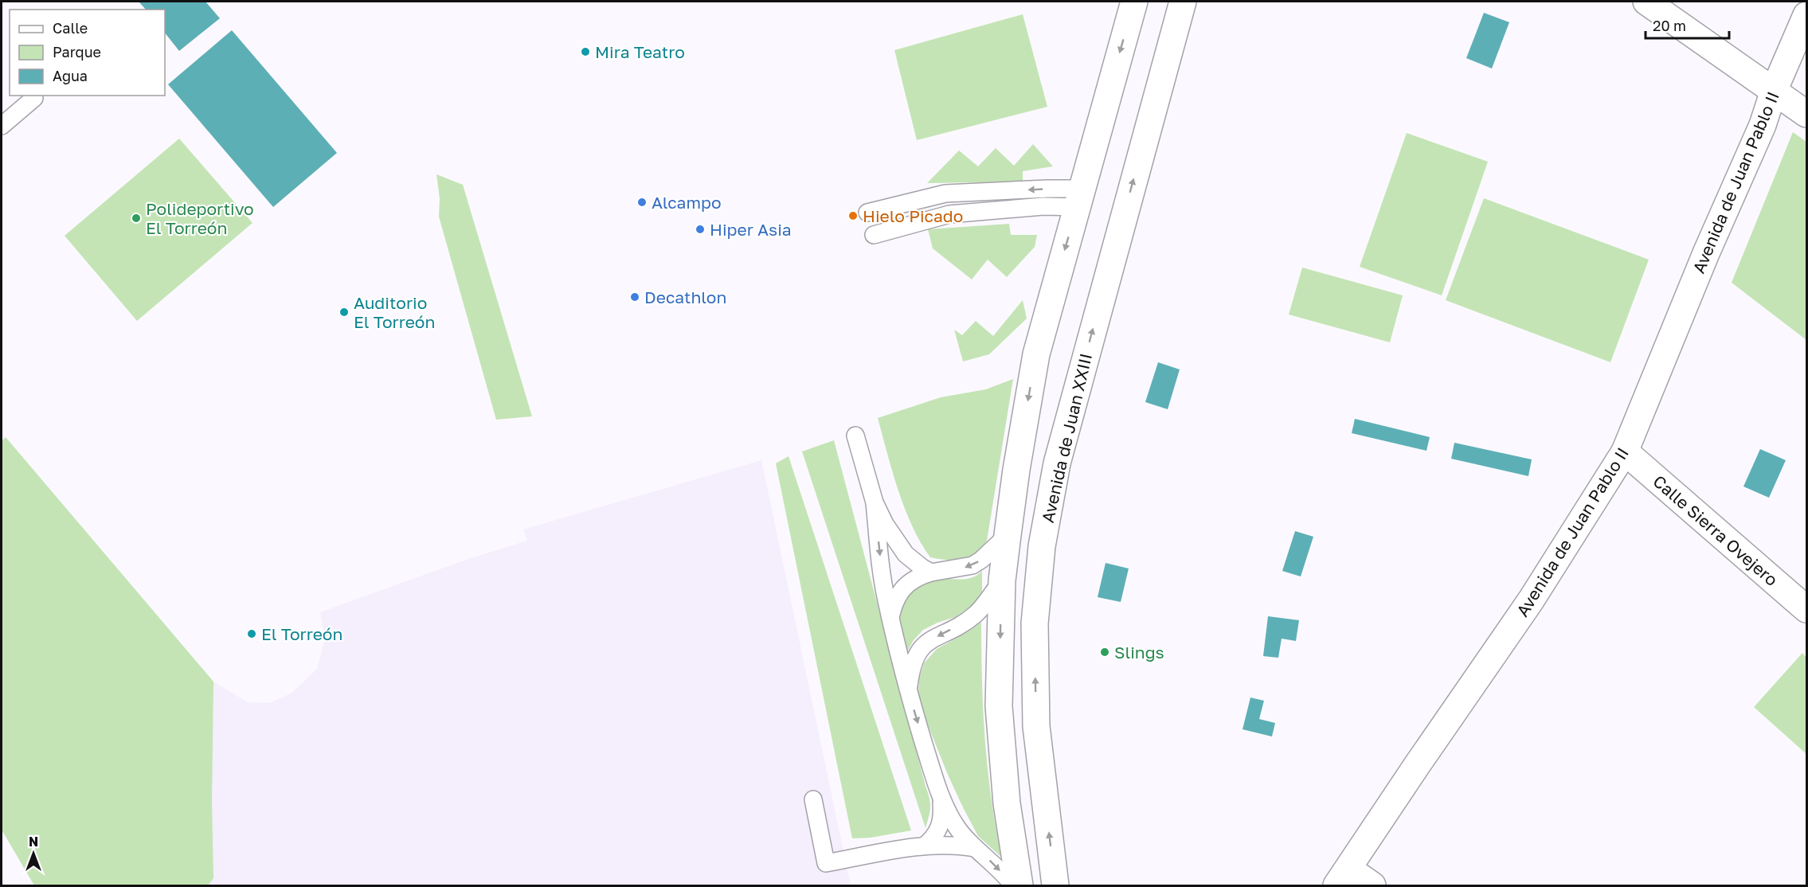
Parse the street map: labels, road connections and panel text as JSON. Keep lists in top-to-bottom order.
{
  "streets": {
    "main road": ["Avenida de Juan Pablo II", "Avenida de Juan XXIII", "Calle Sierra Ovejero"]
  },
  "crossings": [
    ["Avenida de Juan Pablo II", "Calle Sierra Ovejero"]
  ],
  "places": [
    "Mira Teatro",
    "Alcampo",
    "Hielo Picado",
    "Polideportivo El Torreón",
    "Hiper Asia",
    "Decathlon",
    "Auditorio El Torreón",
    "El Torreón",
    "Slings"
  ],
  "legend": ["Calle", "Parque", "Agua"],
  "scale_bar": "20 m",
  "north": "top"
}
